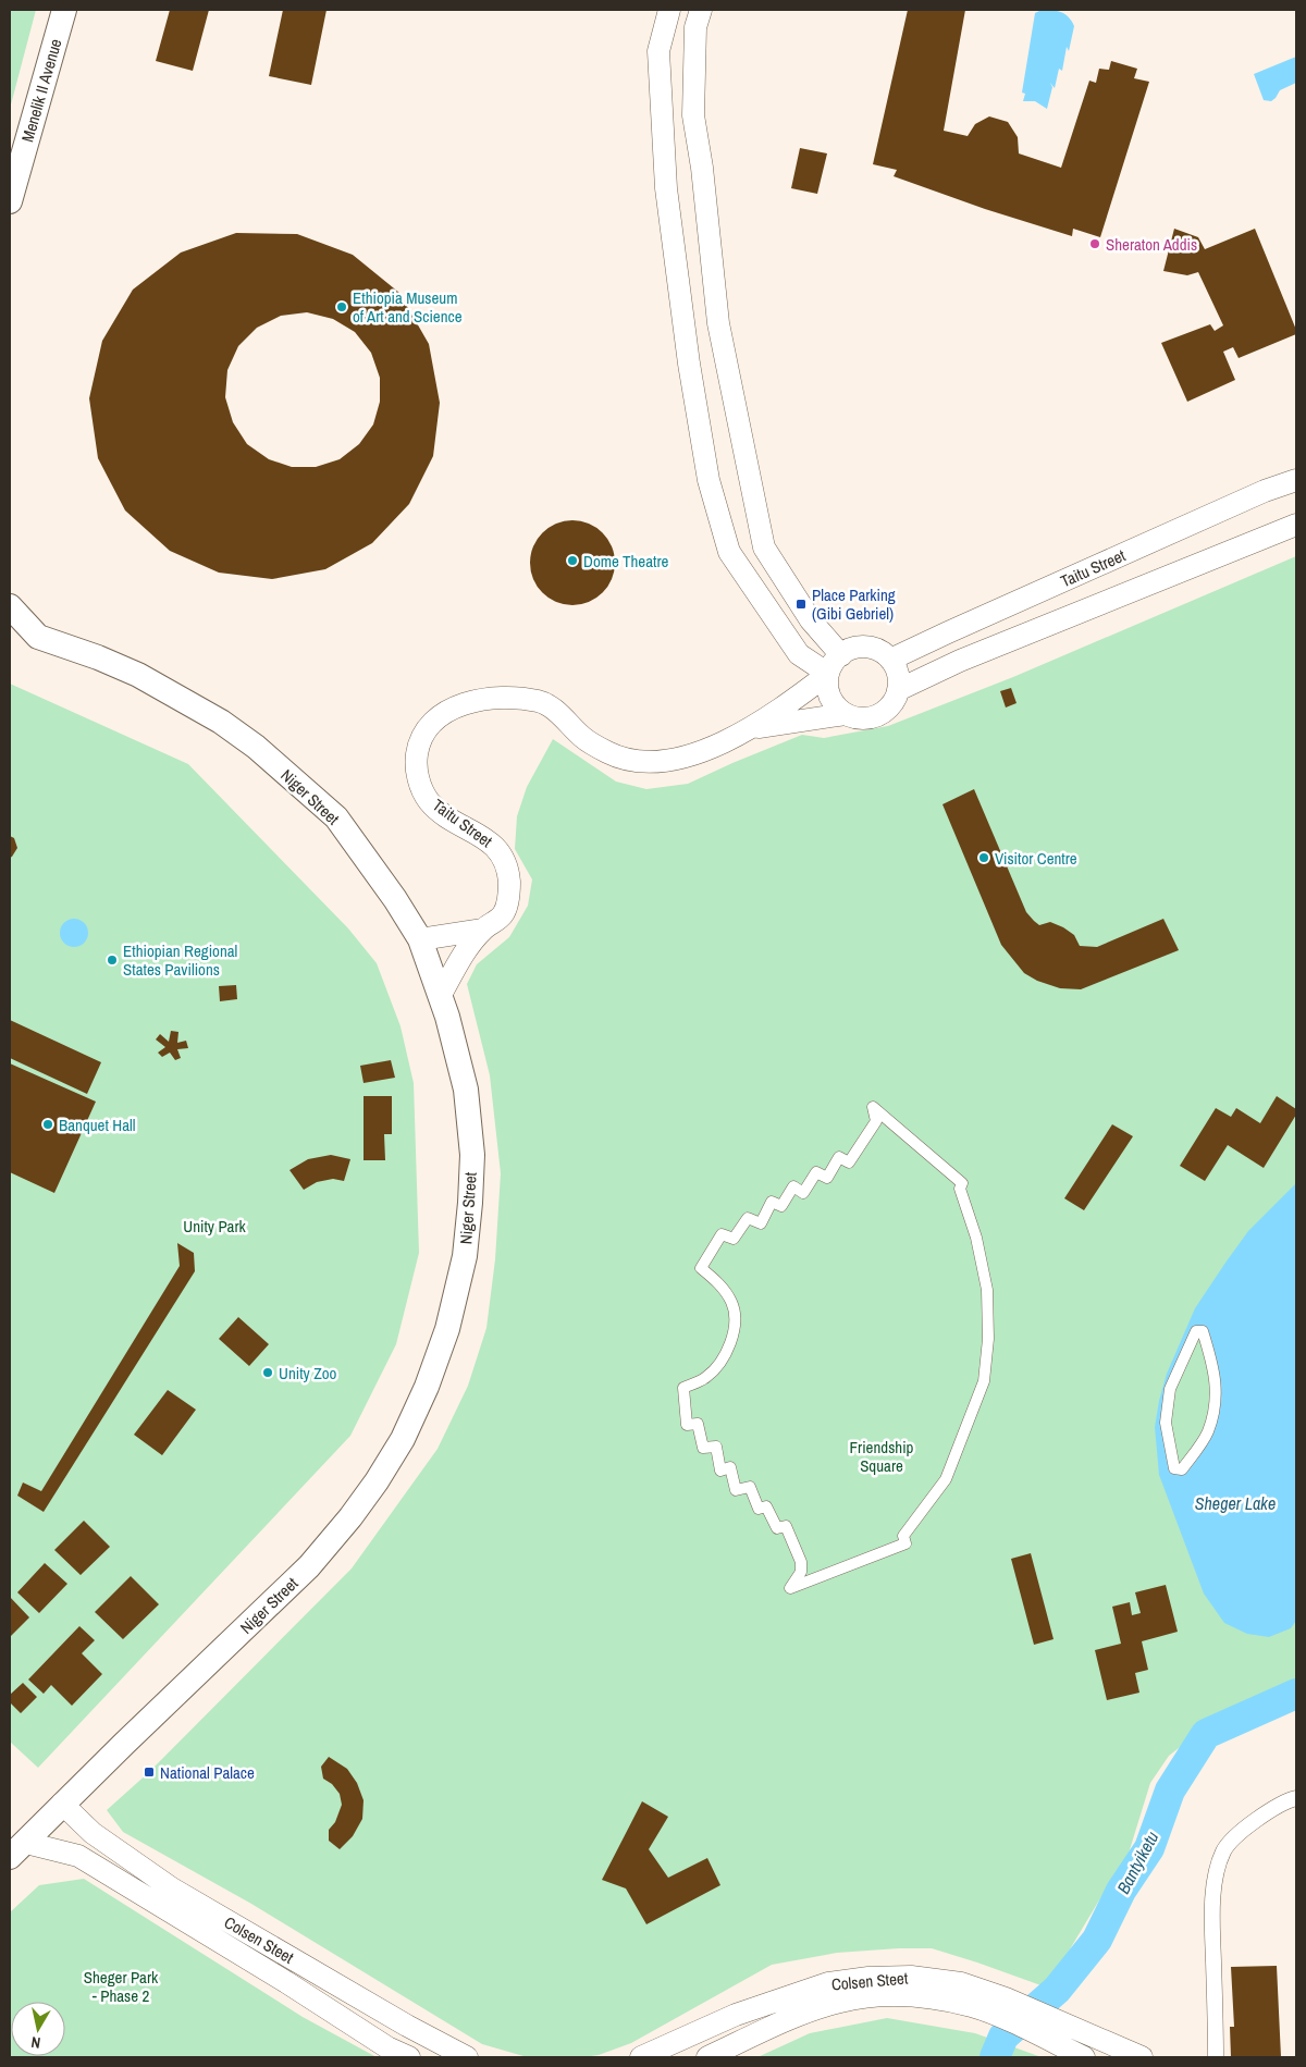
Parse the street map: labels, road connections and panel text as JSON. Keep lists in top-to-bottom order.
{
  "streets": {
    "main road": [
      "Menelik II Avenue",
      "Taitu Street",
      "Niger Street",
      "Colsen Steet"
    ]
  },
  "crossings": [
    ["Taitu Street", "Niger Street"],
    ["Niger Street", "Colsen Steet"]
  ],
  "water": ["Sheger Lake", "Bantyiketu"],
  "parks": ["Unity Park", "Friendship Square", "Sheger Park - Phase 2"],
  "places": {
    "other": [
      "Sheraton Addis",
      "Ethiopia Museum of Art and Science",
      "Dome Theatre",
      "Visitor Centre",
      "Ethiopian Regional States Pavilions",
      "Banquet Hall",
      "Unity Zoo"
    ],
    "transit": ["Place Parking (Gibi Gebriel)", "National Palace"]
  },
  "north": "bottom"
}
